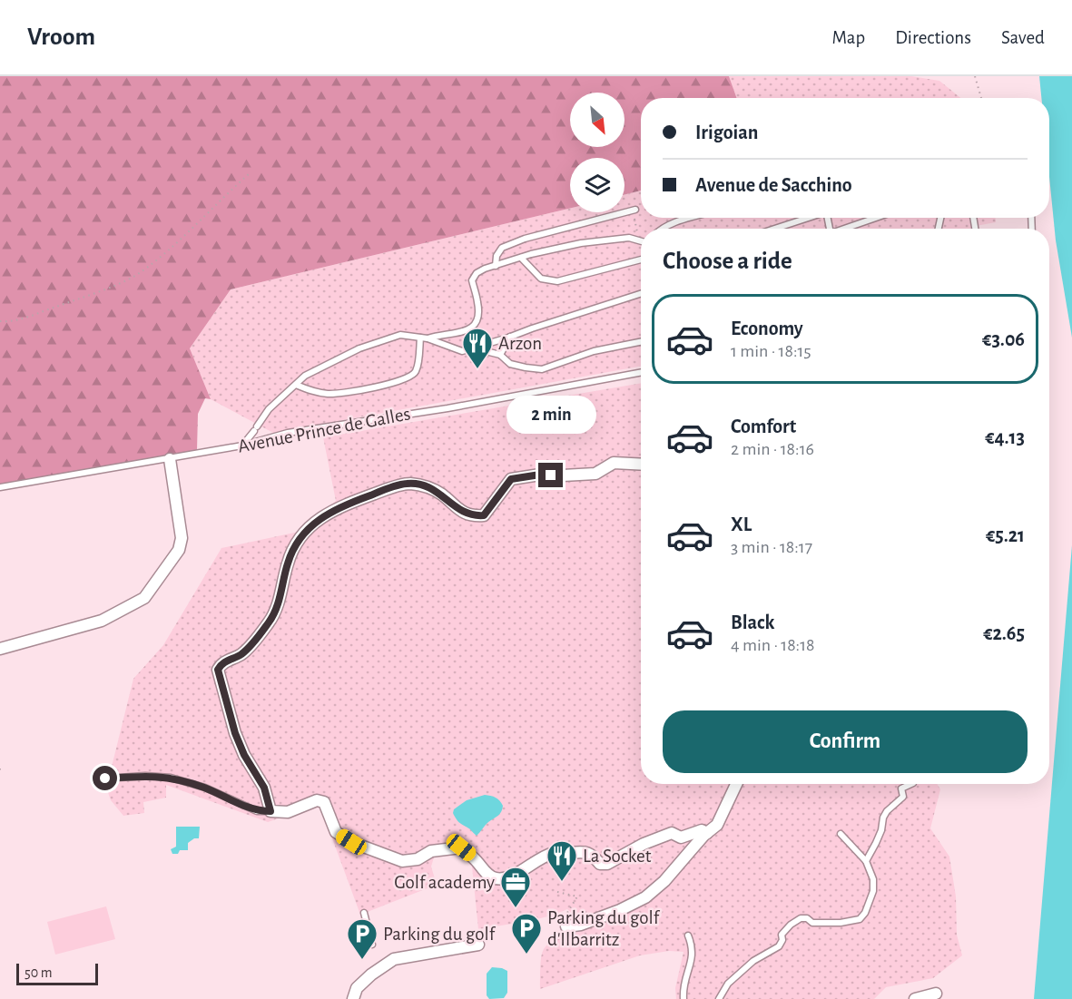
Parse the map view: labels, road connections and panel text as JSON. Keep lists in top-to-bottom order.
{
  "streets": {
    "lane": ["Avenue Prince de Galles"]
  },
  "places": {
    "restaurant": ["Arzon", "La Socket"],
    "office": ["Golf academy"],
    "parking": ["Parking du golf d'Ilbarritz", "Parking du golf"]
  },
  "scale_bar": "50 m",
  "north": "bottom right",
  "page": {
    "header": "Vroom",
    "nav": ["Map", "Directions", "Saved"],
    "banner": ["Irigoian", "Avenue de Sacchino"],
    "heading": "Choose a ride",
    "list": [
      {
        "name": "Economy",
        "note": "1 min · 18:15",
        "value": "€3.06"
      },
      {
        "name": "Comfort",
        "note": "2 min · 18:16",
        "value": "€4.13"
      },
      {
        "name": "XL",
        "note": "3 min · 18:17",
        "value": "€5.21"
      },
      {
        "name": "Black",
        "note": "4 min · 18:18",
        "value": "€2.65"
      }
    ],
    "bubble": "2 min",
    "buttons": "Confirm",
    "scale": "50 m"
  }
}
